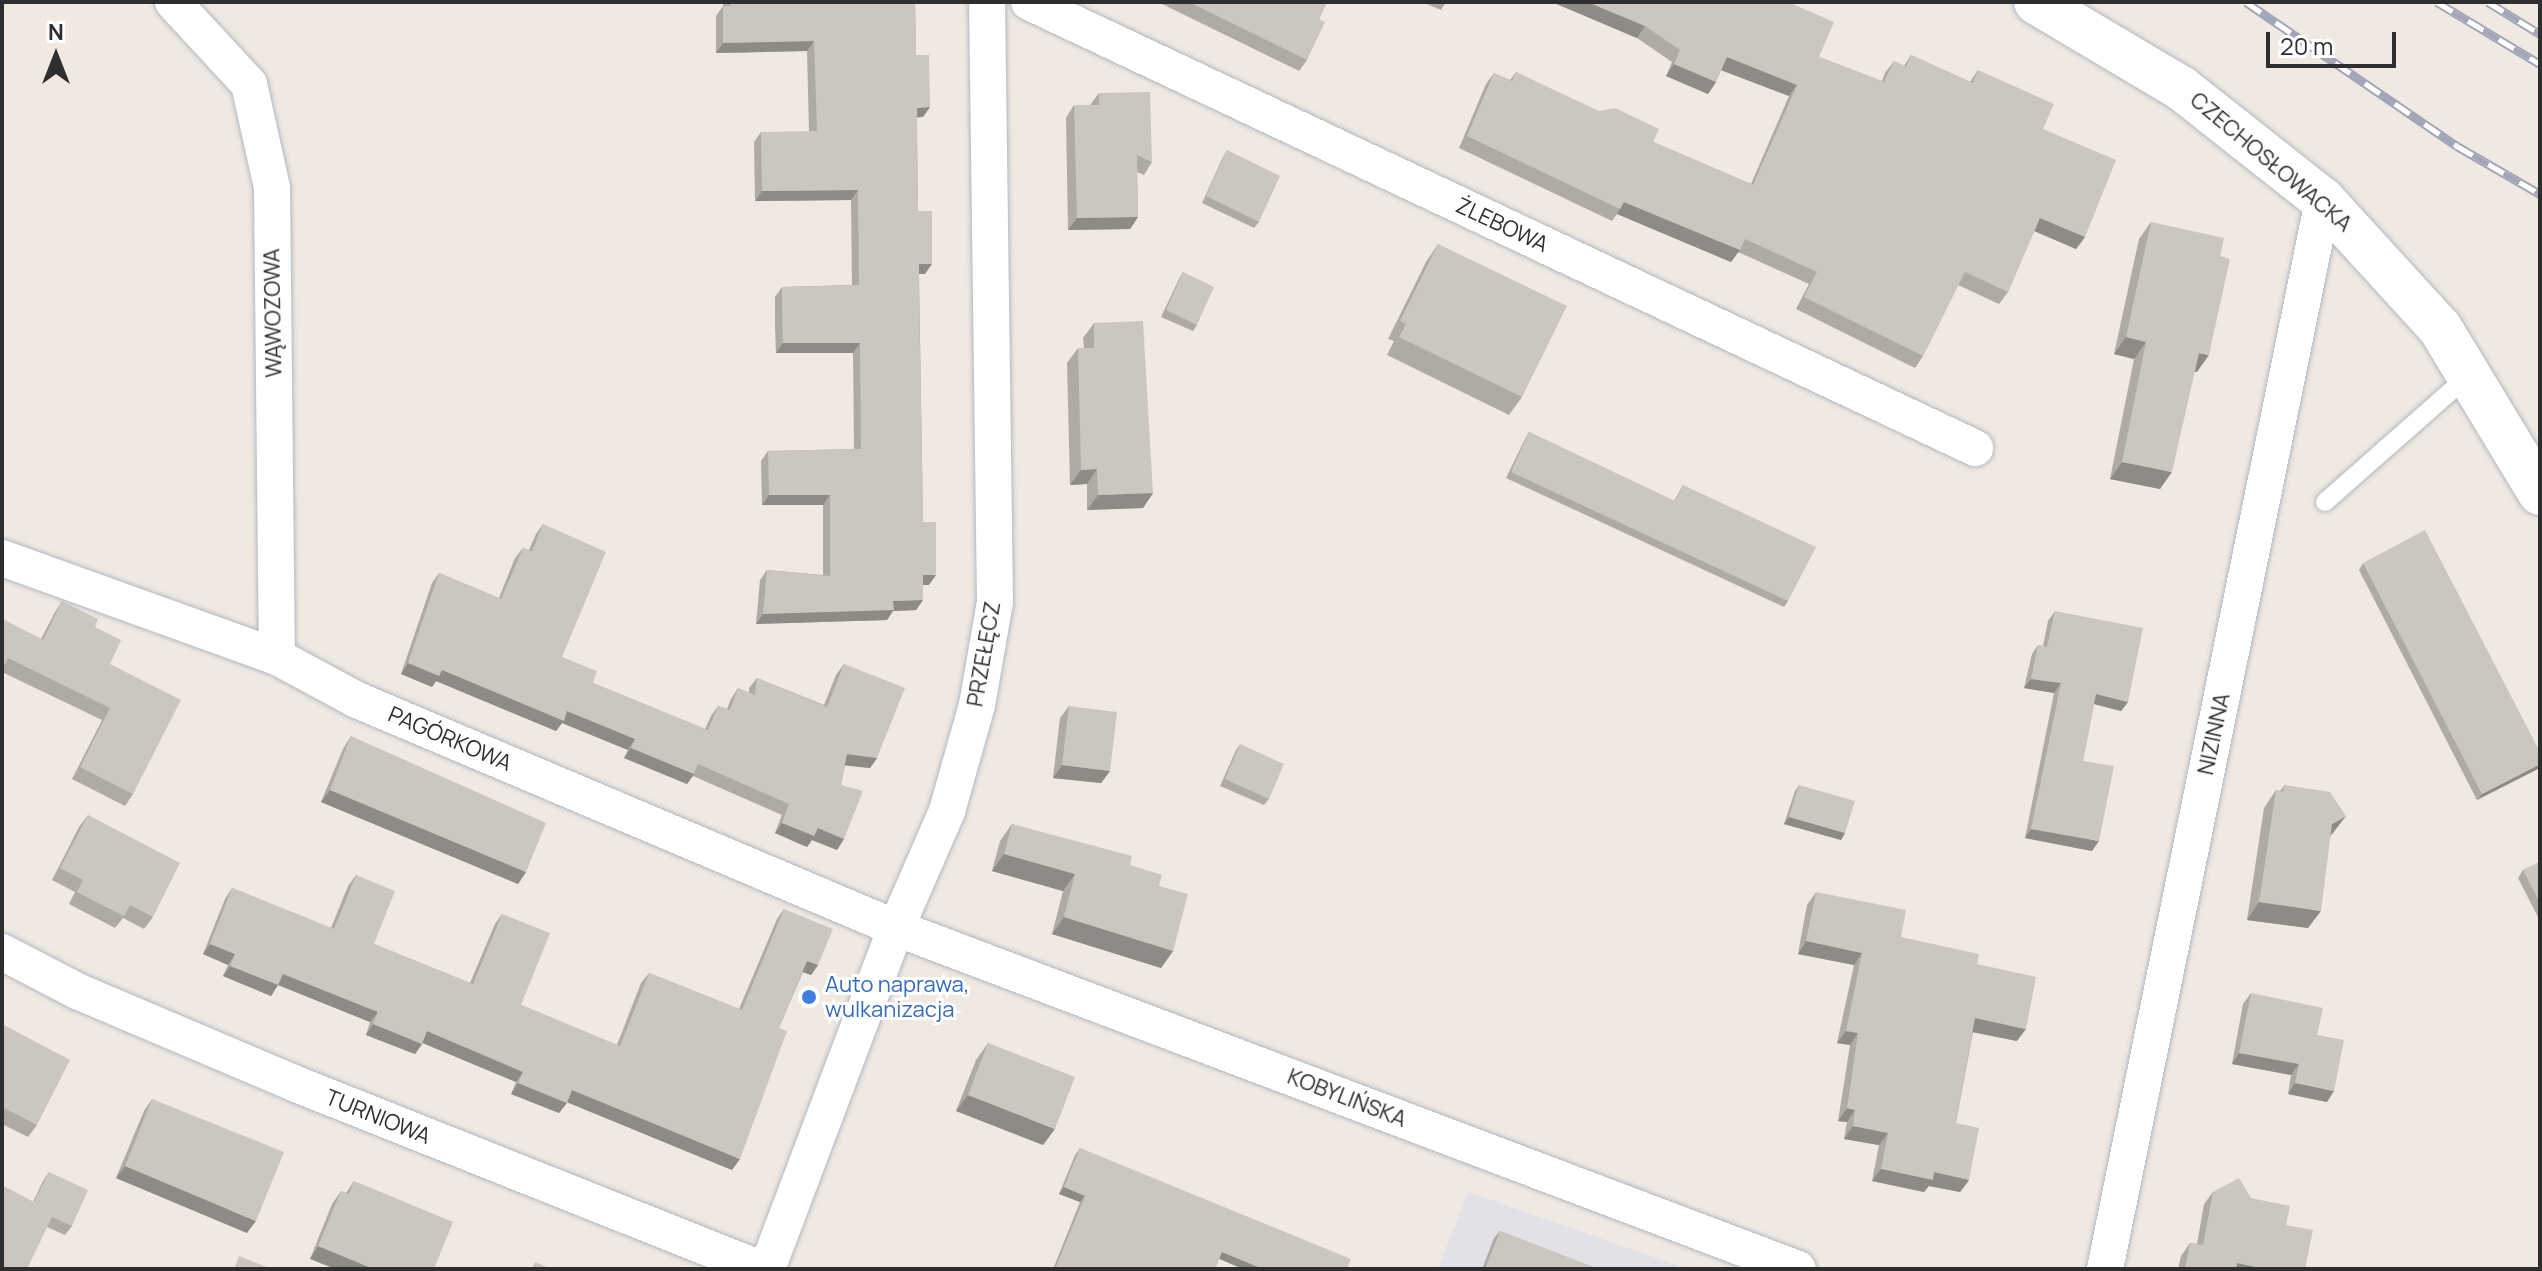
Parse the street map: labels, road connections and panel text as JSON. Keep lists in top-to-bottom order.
{
  "streets": {
    "street": [
      "CZECHOSŁOWACKA",
      "ŻLEBOWA",
      "WĄWOZOWA",
      "PRZEŁĘCZ",
      "NIZINNA",
      "PAGÓRKOWA",
      "KOBYLIŃSKA",
      "TURNIOWA"
    ]
  },
  "crossings": [
    ["CZECHOSŁOWACKA", "NIZINNA"],
    ["WĄWOZOWA", "PAGÓRKOWA"],
    ["PRZEŁĘCZ", "PAGÓRKOWA"],
    ["PRZEŁĘCZ", "KOBYLIŃSKA"],
    ["PAGÓRKOWA", "KOBYLIŃSKA"]
  ],
  "places": ["Auto naprawa, wulkanizacja"],
  "scale_bar": "20 m",
  "north": "top"
}
